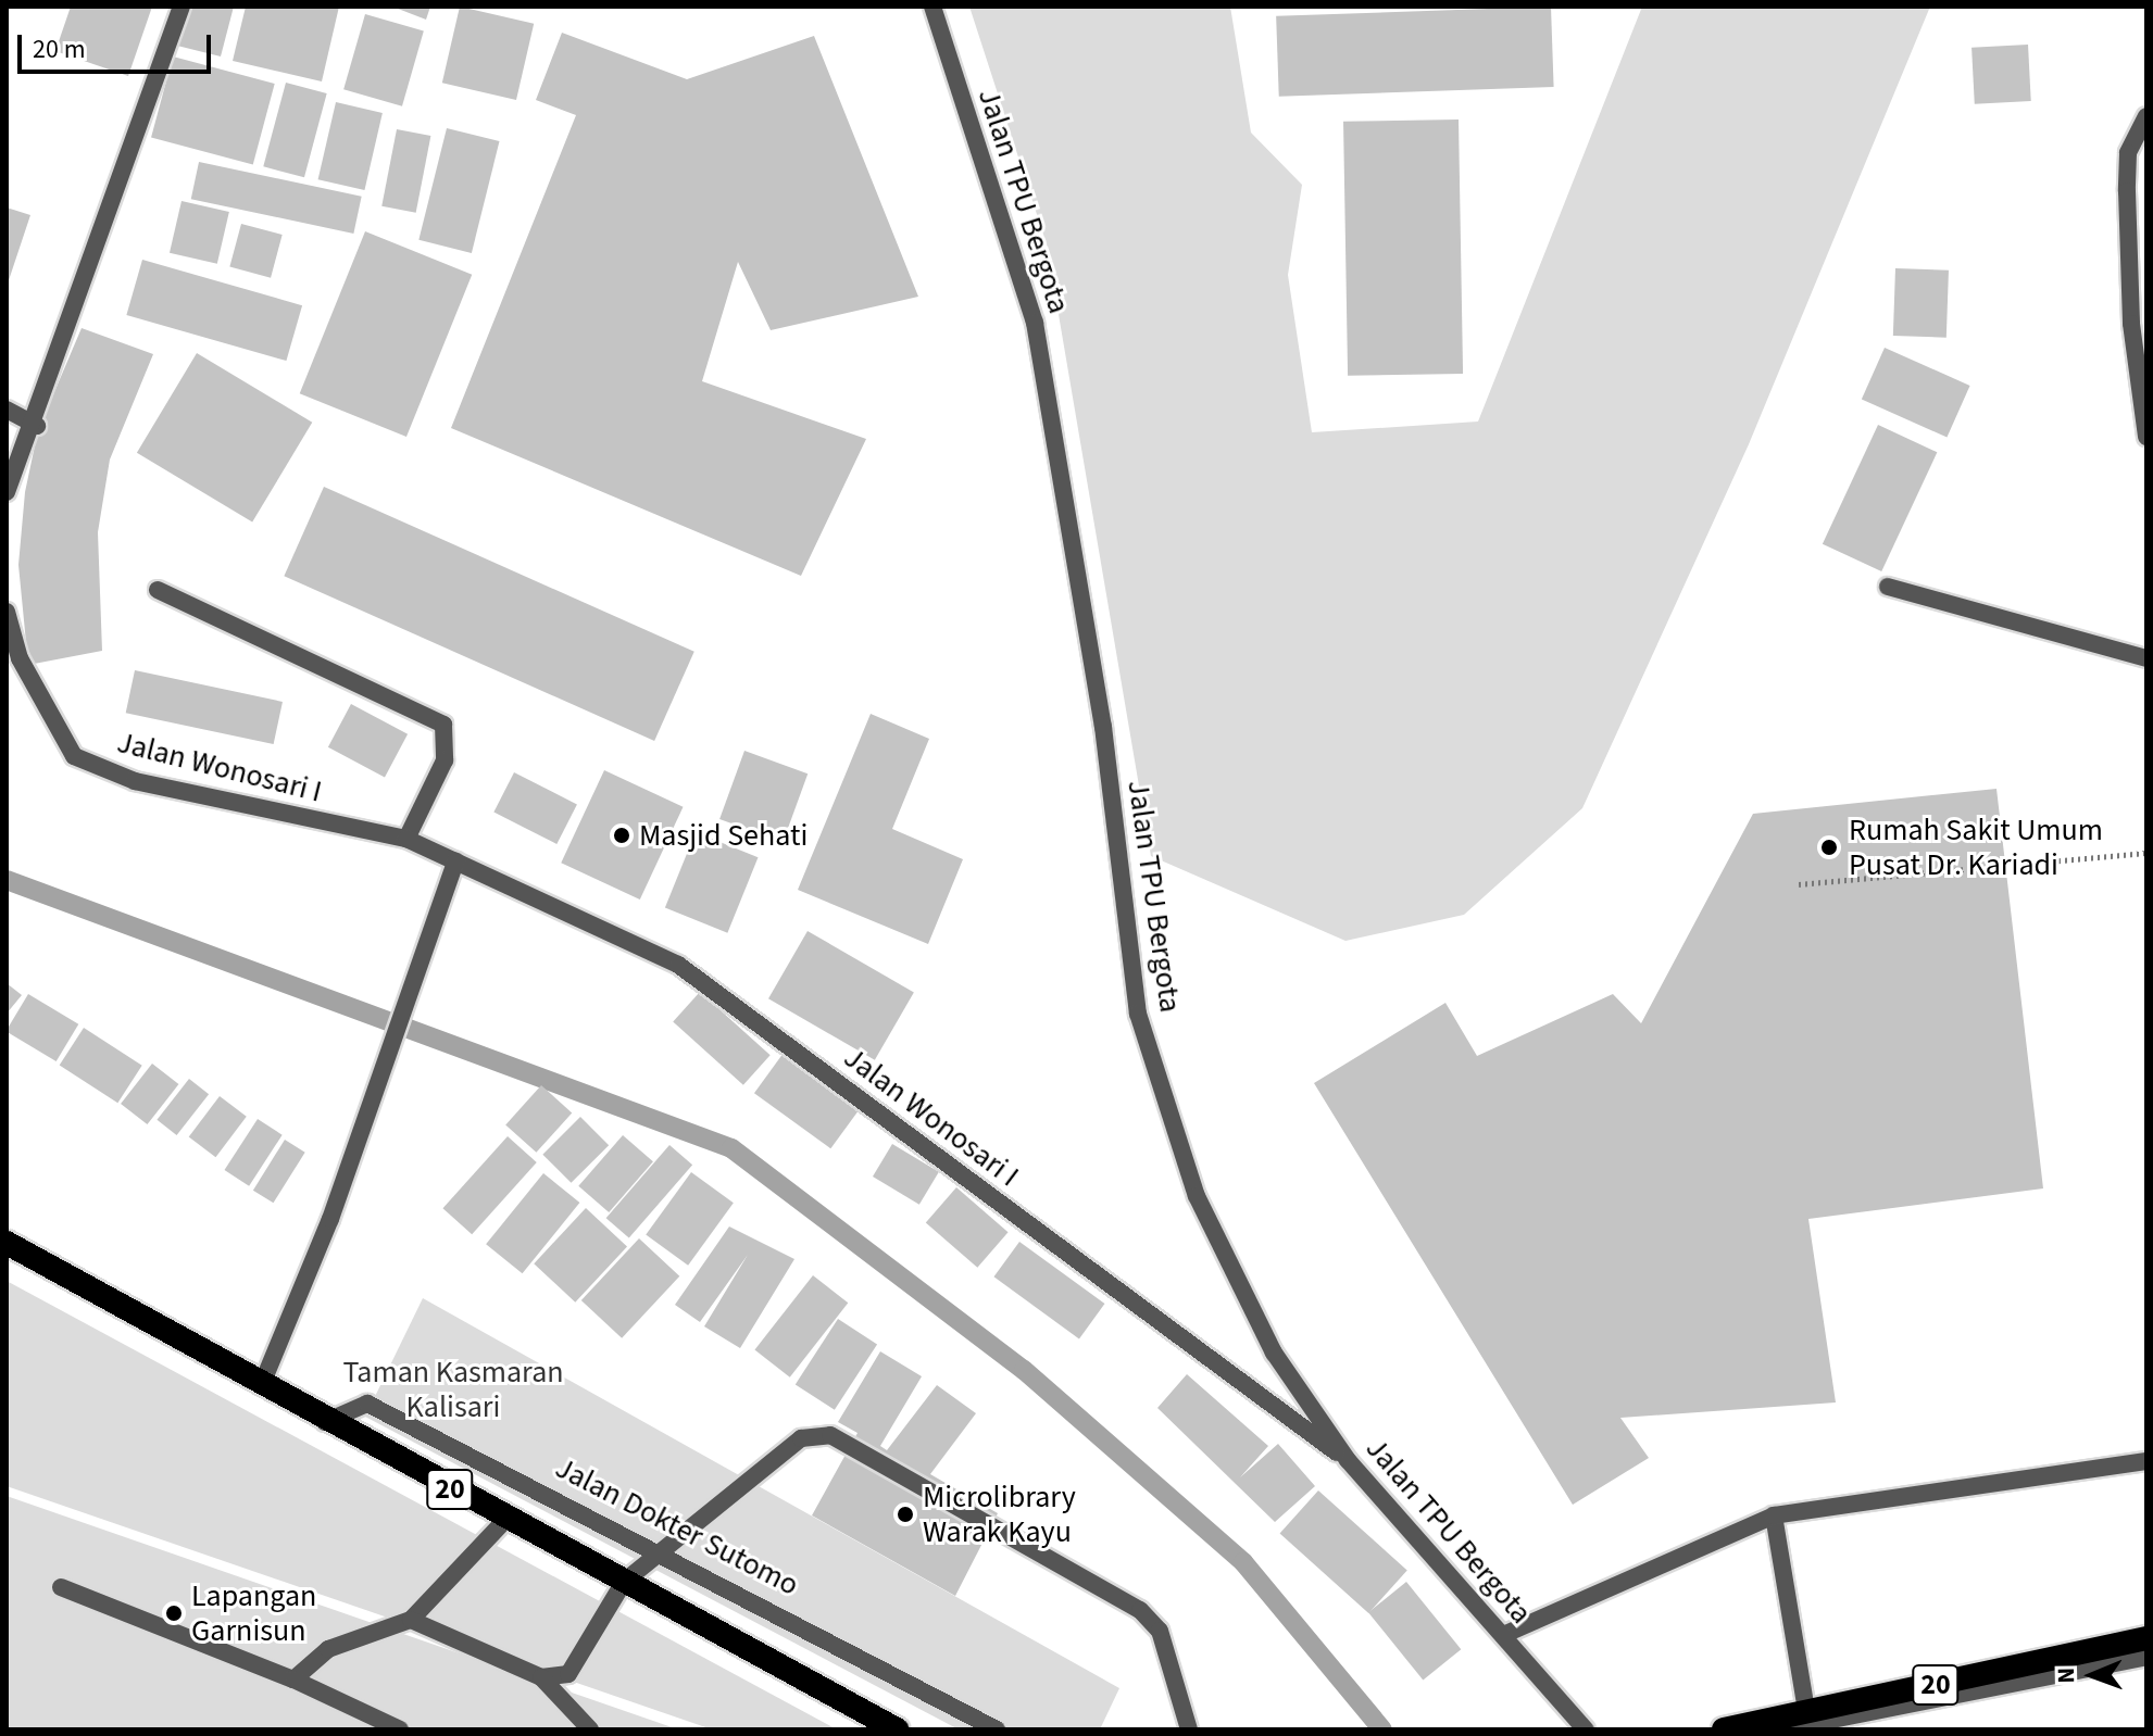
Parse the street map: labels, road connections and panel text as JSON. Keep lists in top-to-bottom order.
{
  "streets": {
    "highway": ["20"],
    "street": ["Jalan TPU Bergota", "Jalan Wonosari I", "Jalan Dokter Sutomo"]
  },
  "crossings": [
    ["Jalan TPU Bergota", "Jalan Wonosari I"],
    ["20", "Jalan Dokter Sutomo"]
  ],
  "parks": ["Taman Kasmaran Kalisari"],
  "places": [
    "Masjid Sehati",
    "Rumah Sakit Umum Pusat Dr. Kariadi",
    "Microlibrary Warak Kayu",
    "Lapangan Garnisun"
  ],
  "scale_bar": "20 m",
  "north": "left"
}
